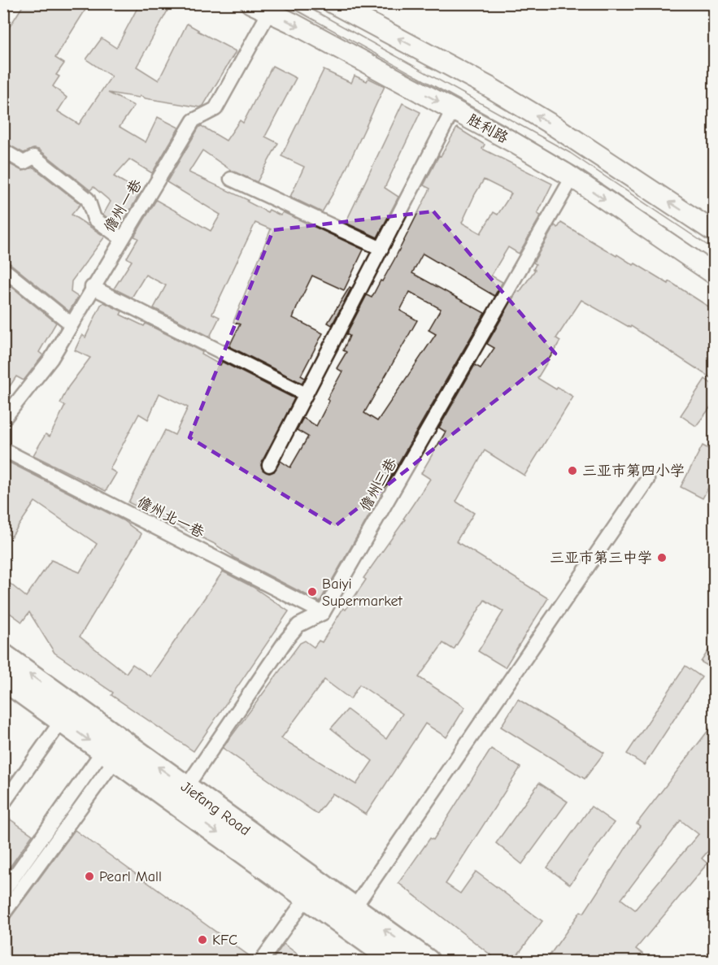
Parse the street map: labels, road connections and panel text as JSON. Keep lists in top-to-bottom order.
{
  "streets": {
    "main road": ["胜利路", "Jiefang Road"],
    "street": ["儋州一巷", "儋州三巷", "儋州北一巷"]
  },
  "crossings": [
    ["胜利路", "儋州一巷"],
    ["胜利路", "儋州三巷"],
    ["儋州三巷", "儋州北一巷"]
  ],
  "places": [
    "三亚市第四小学",
    "三亚市第三中学",
    "Baiyi Supermarket",
    "Pearl Mall",
    "KFC"
  ]
}
